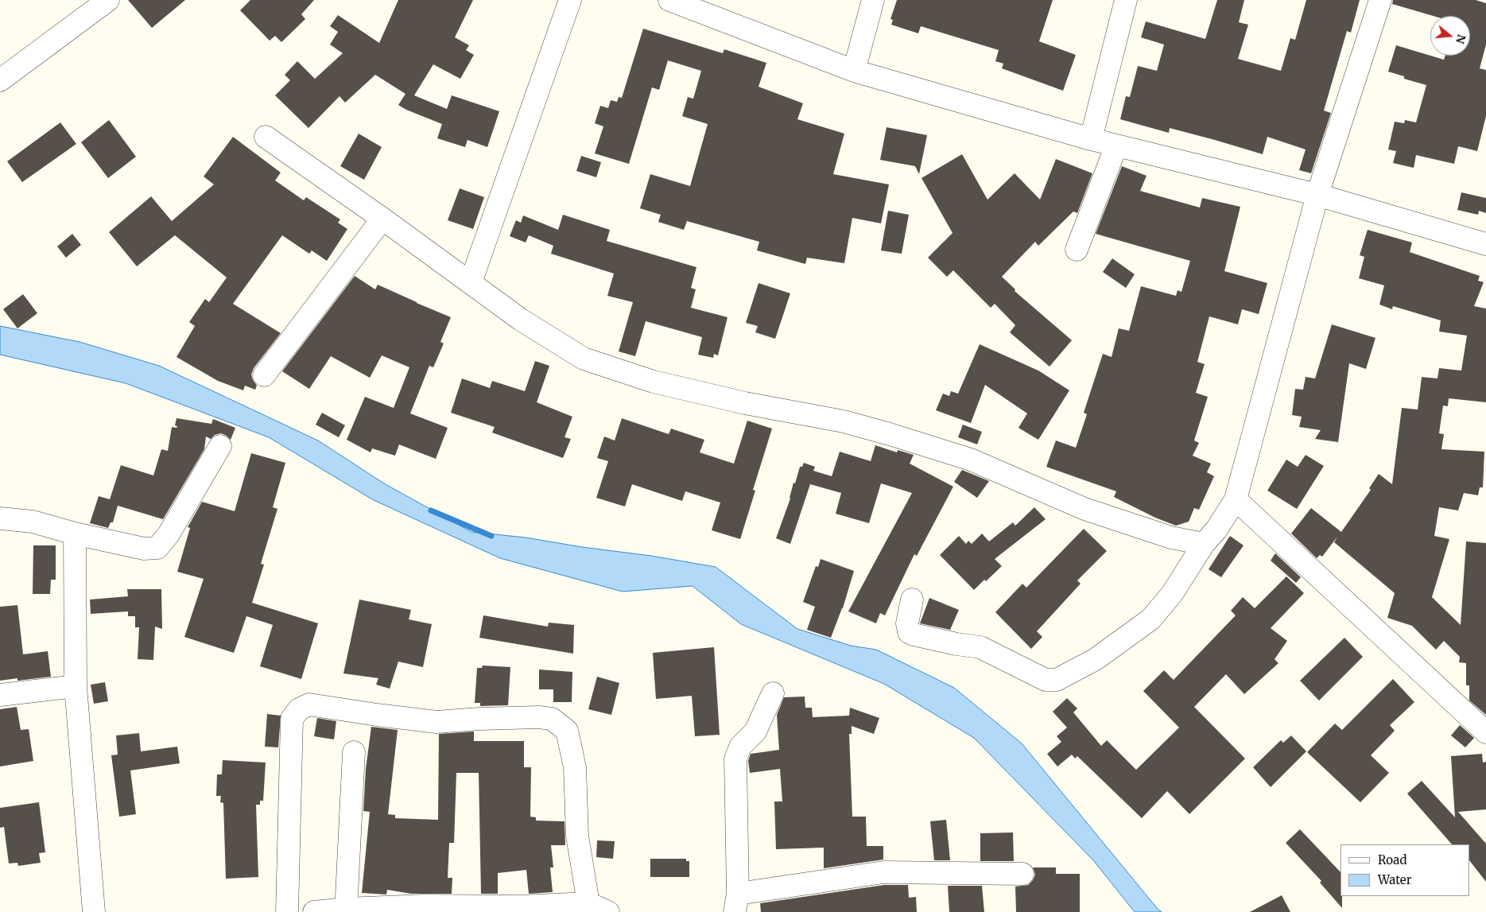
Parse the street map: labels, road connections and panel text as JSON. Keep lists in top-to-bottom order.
{
  "legend": ["Road", "Water"],
  "north": "right"
}
